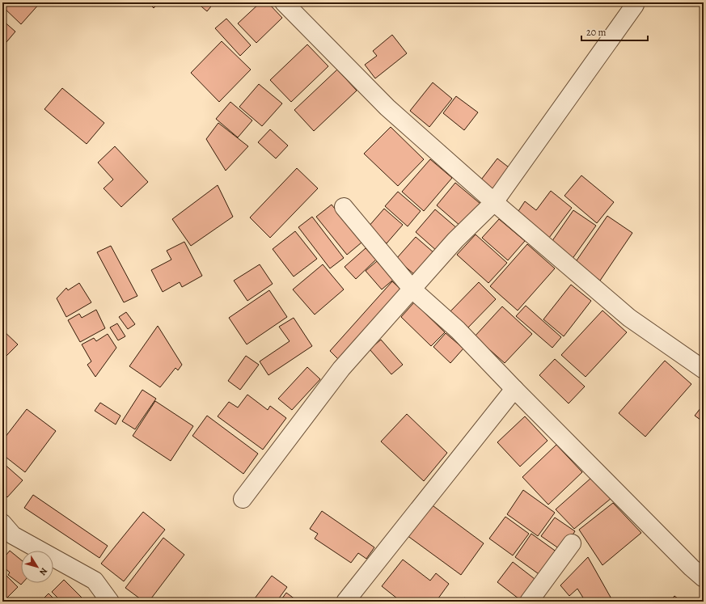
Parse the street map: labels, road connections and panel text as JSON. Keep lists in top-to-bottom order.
{
  "scale_bar": "20 m",
  "north": "bottom right"
}
